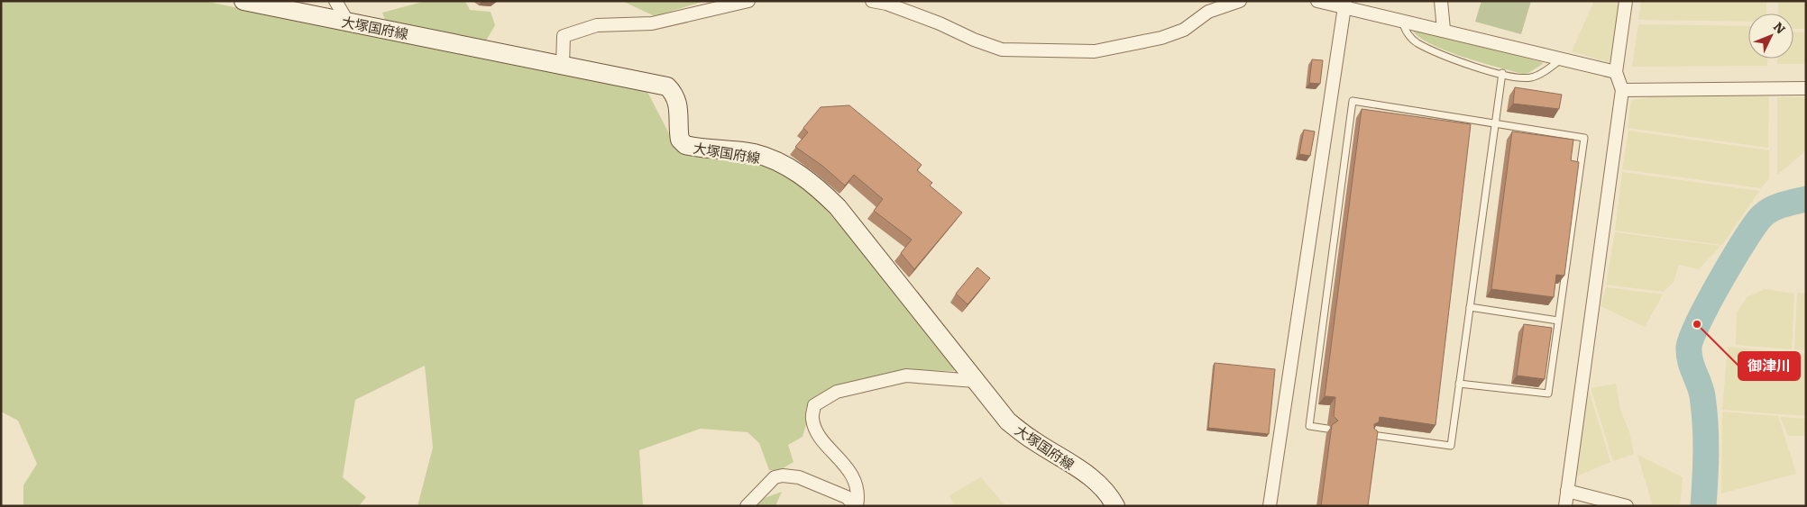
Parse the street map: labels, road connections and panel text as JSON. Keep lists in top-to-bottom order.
{
  "streets": {
    "main road": ["大塚国府線"]
  },
  "places": ["御津川"],
  "north": "top right"
}
